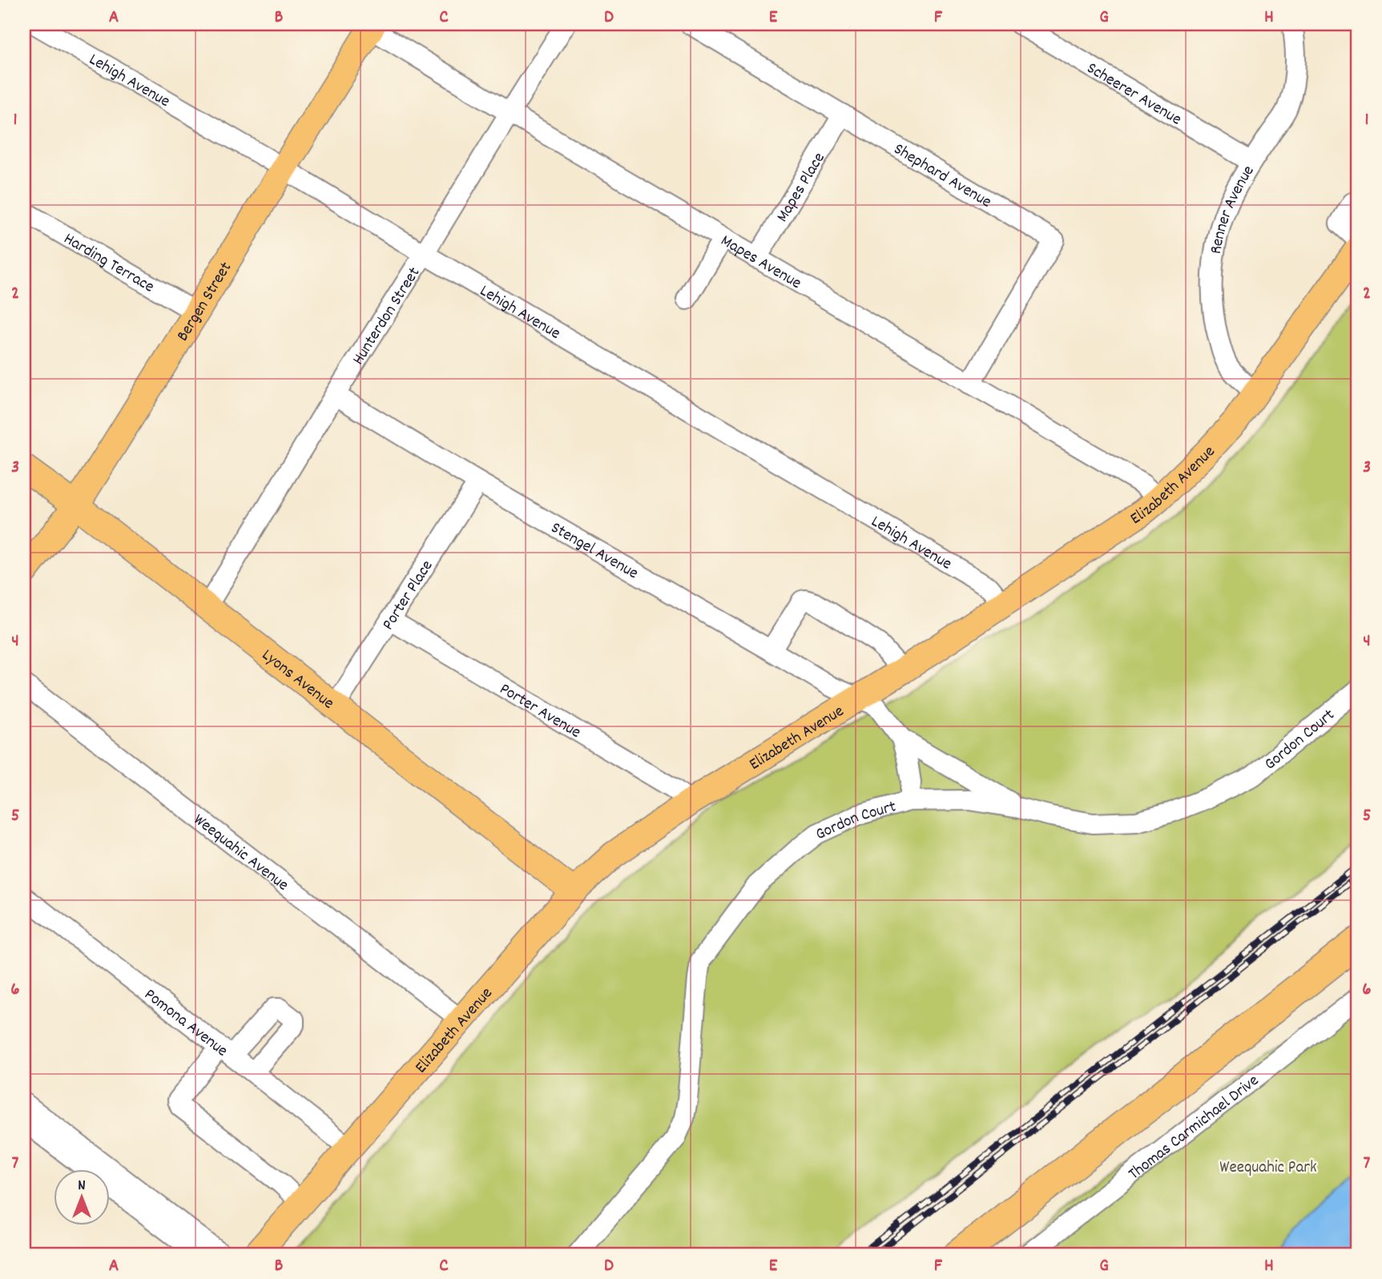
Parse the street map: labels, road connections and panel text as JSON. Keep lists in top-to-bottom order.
{
  "streets": {
    "main road": ["Bergen Street", "Elizabeth Avenue", "Lyons Avenue"],
    "street": [
      "Lehigh Avenue",
      "Scheerer Avenue",
      "Shephard Avenue",
      "Mapes Place",
      "Renner Avenue",
      "Mapes Avenue",
      "Harding Terrace",
      "Hunterdon Street",
      "Stengel Avenue",
      "Porter Place",
      "Porter Avenue",
      "Gordon Court",
      "Weequahic Avenue",
      "Pomona Avenue",
      "Thomas Carmichael Drive"
    ]
  },
  "crossings": [
    ["Lehigh Avenue", "Bergen Street"],
    ["Lehigh Avenue", "Hunterdon Street"],
    ["Lehigh Avenue", "Elizabeth Avenue"],
    ["Scheerer Avenue", "Renner Avenue"],
    ["Shephard Avenue", "Mapes Place"],
    ["Shephard Avenue", "Mapes Avenue"],
    ["Mapes Place", "Mapes Avenue"],
    ["Renner Avenue", "Elizabeth Avenue"],
    ["Mapes Avenue", "Bergen Street"],
    ["Mapes Avenue", "Hunterdon Street"],
    ["Mapes Avenue", "Elizabeth Avenue"],
    ["Harding Terrace", "Bergen Street"],
    ["Bergen Street", "Lyons Avenue"],
    ["Hunterdon Street", "Stengel Avenue"],
    ["Hunterdon Street", "Lyons Avenue"],
    ["Elizabeth Avenue", "Stengel Avenue"],
    ["Elizabeth Avenue", "Lyons Avenue"],
    ["Elizabeth Avenue", "Porter Avenue"],
    ["Elizabeth Avenue", "Weequahic Avenue"],
    ["Elizabeth Avenue", "Pomona Avenue"],
    ["Stengel Avenue", "Porter Place"],
    ["Porter Place", "Lyons Avenue"],
    ["Porter Place", "Porter Avenue"]
  ],
  "parks": ["Weequahic Park"],
  "north": "top",
  "grid": {
    "columns": [
      "A",
      "B",
      "C",
      "D",
      "E",
      "F",
      "G",
      "H"
    ],
    "rows": [
      "1",
      "2",
      "3",
      "4",
      "5",
      "6",
      "7"
    ]
  }
}
